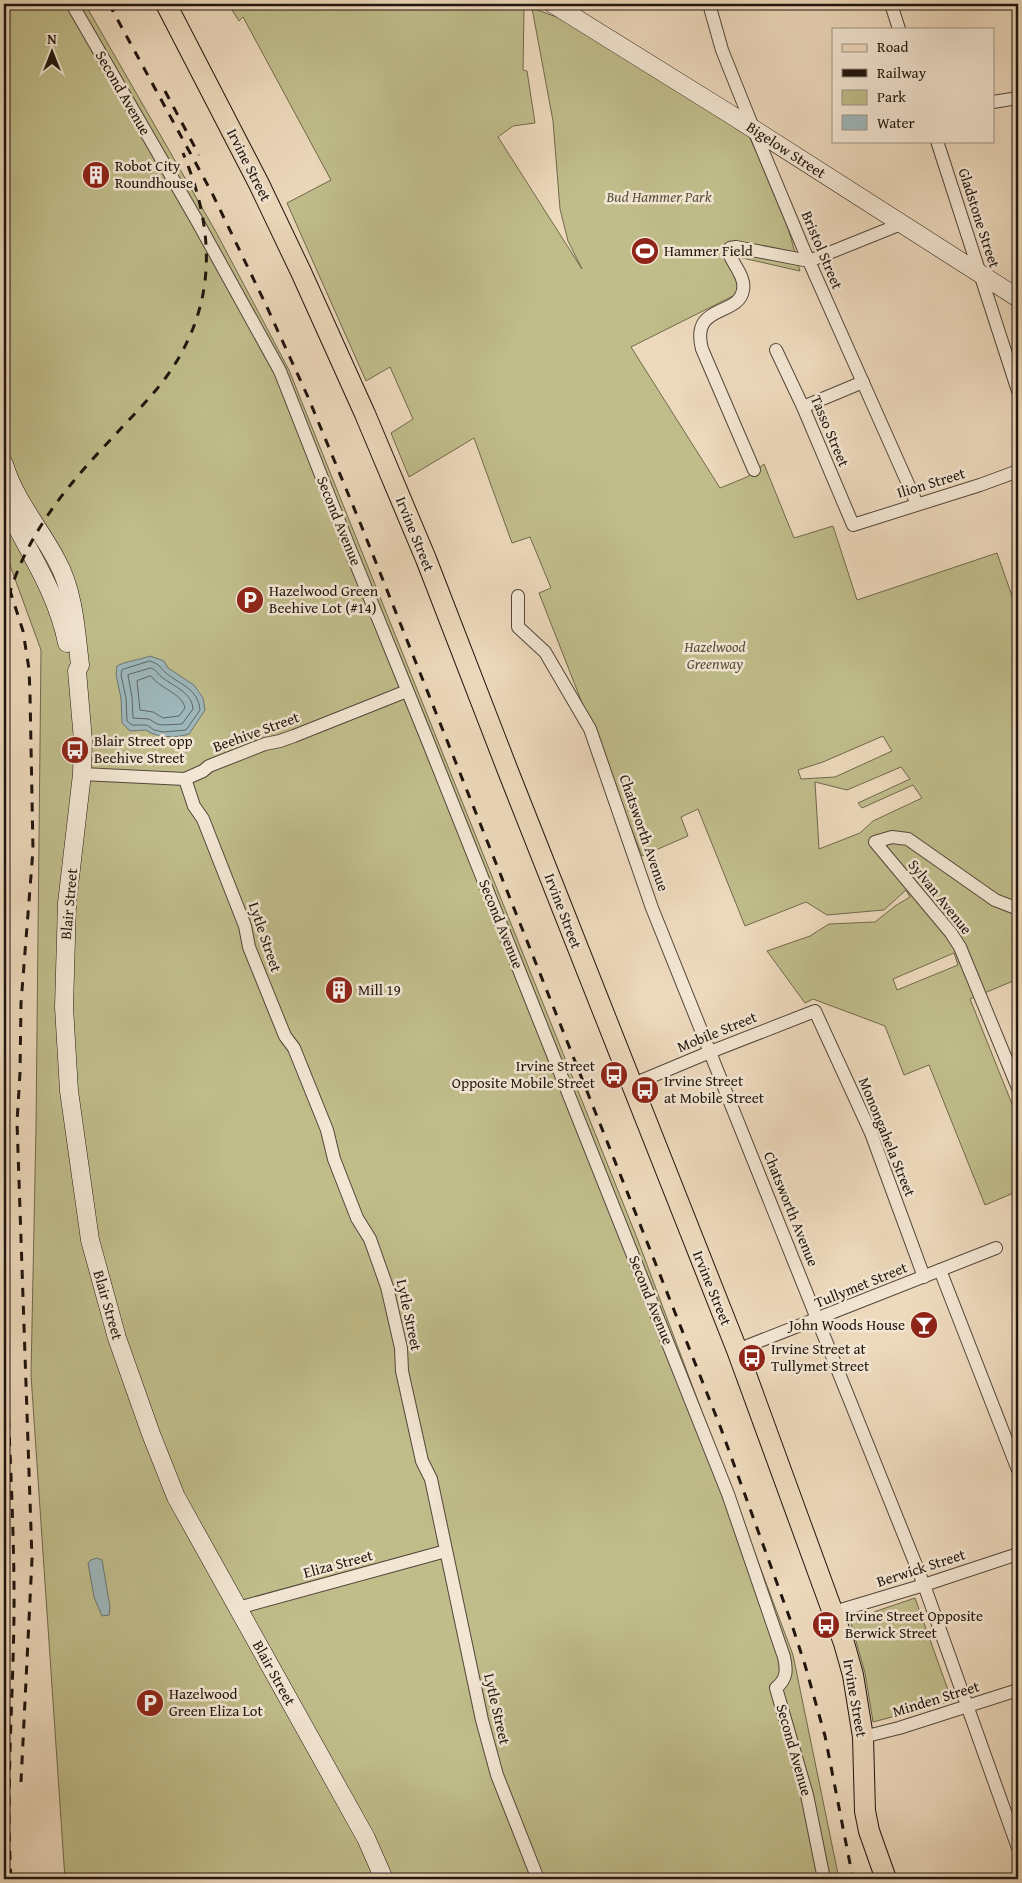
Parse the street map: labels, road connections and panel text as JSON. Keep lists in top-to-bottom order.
{
  "streets": {
    "main road": ["Irvine Street"],
    "street": [
      "Second Avenue",
      "Bigelow Street",
      "Gladstone Street",
      "Bristol Street",
      "Tasso Street",
      "Ilion Street",
      "Beehive Street",
      "Chatsworth Avenue",
      "Sylvan Avenue",
      "Blair Street",
      "Lytle Street",
      "Mobile Street",
      "Monongahela Street",
      "Tullymet Street",
      "Eliza Street",
      "Berwick Street",
      "Minden Street"
    ]
  },
  "crossings": [
    ["Second Avenue", "Beehive Street"],
    ["Bigelow Street", "Gladstone Street"],
    ["Bigelow Street", "Bristol Street"],
    ["Irvine Street", "Mobile Street"],
    ["Irvine Street", "Tullymet Street"],
    ["Irvine Street", "Berwick Street"],
    ["Irvine Street", "Minden Street"],
    ["Bristol Street", "Ilion Street"],
    ["Tasso Street", "Ilion Street"],
    ["Beehive Street", "Lytle Street"],
    ["Chatsworth Avenue", "Mobile Street"],
    ["Chatsworth Avenue", "Tullymet Street"],
    ["Chatsworth Avenue", "Berwick Street"],
    ["Chatsworth Avenue", "Minden Street"],
    ["Blair Street", "Eliza Street"],
    ["Lytle Street", "Eliza Street"],
    ["Mobile Street", "Monongahela Street"],
    ["Monongahela Street", "Tullymet Street"]
  ],
  "parks": ["Bud Hammer Park", "Hazelwood Greenway"],
  "places": {
    "building": ["Robot City Roundhouse", "Mill 19"],
    "sports": ["Hammer Field"],
    "parking": ["Hazelwood Green Beehive Lot (#14)", "Hazelwood Green Eliza Lot"],
    "bus stop": [
      "Blair Street opp Beehive Street",
      "Irvine Street Opposite Mobile Street",
      "Irvine Street at Mobile Street",
      "Irvine Street at Tullymet Street",
      "Irvine Street Opposite Berwick Street"
    ],
    "bar": ["John Woods House"]
  },
  "legend": [
    "Road",
    "Railway",
    "Park",
    "Water"
  ],
  "north": "top"
}
